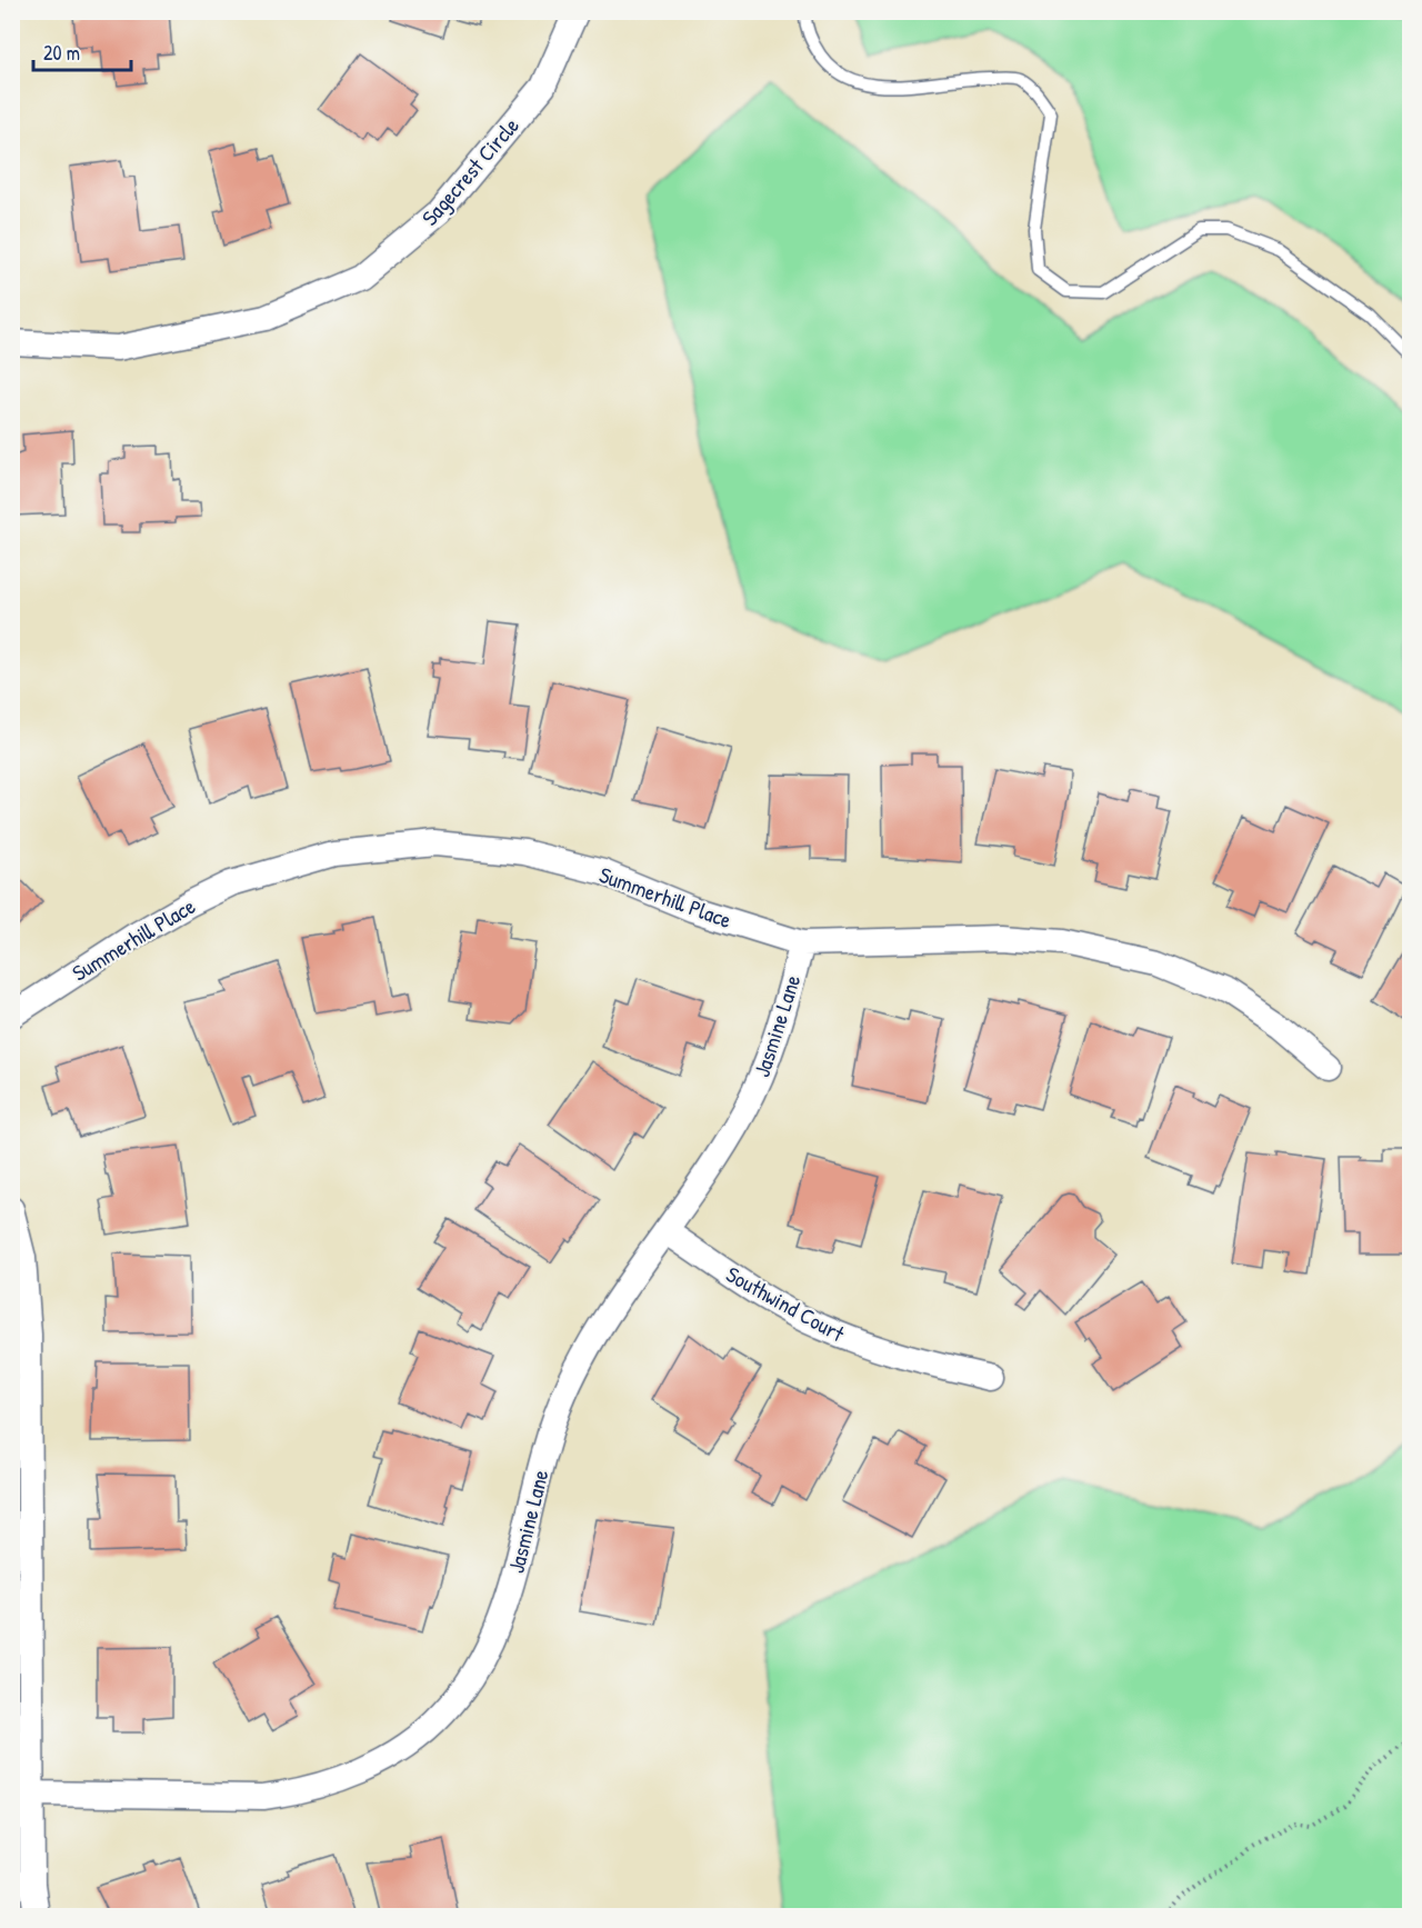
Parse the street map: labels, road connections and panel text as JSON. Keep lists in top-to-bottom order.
{
  "streets": {
    "street": [
      "Sagecrest Circle",
      "Summerhill Place",
      "Jasmine Lane",
      "Southwind Court"
    ]
  },
  "crossings": [
    ["Summerhill Place", "Jasmine Lane"],
    ["Jasmine Lane", "Southwind Court"]
  ],
  "scale_bar": "20 m"
}
